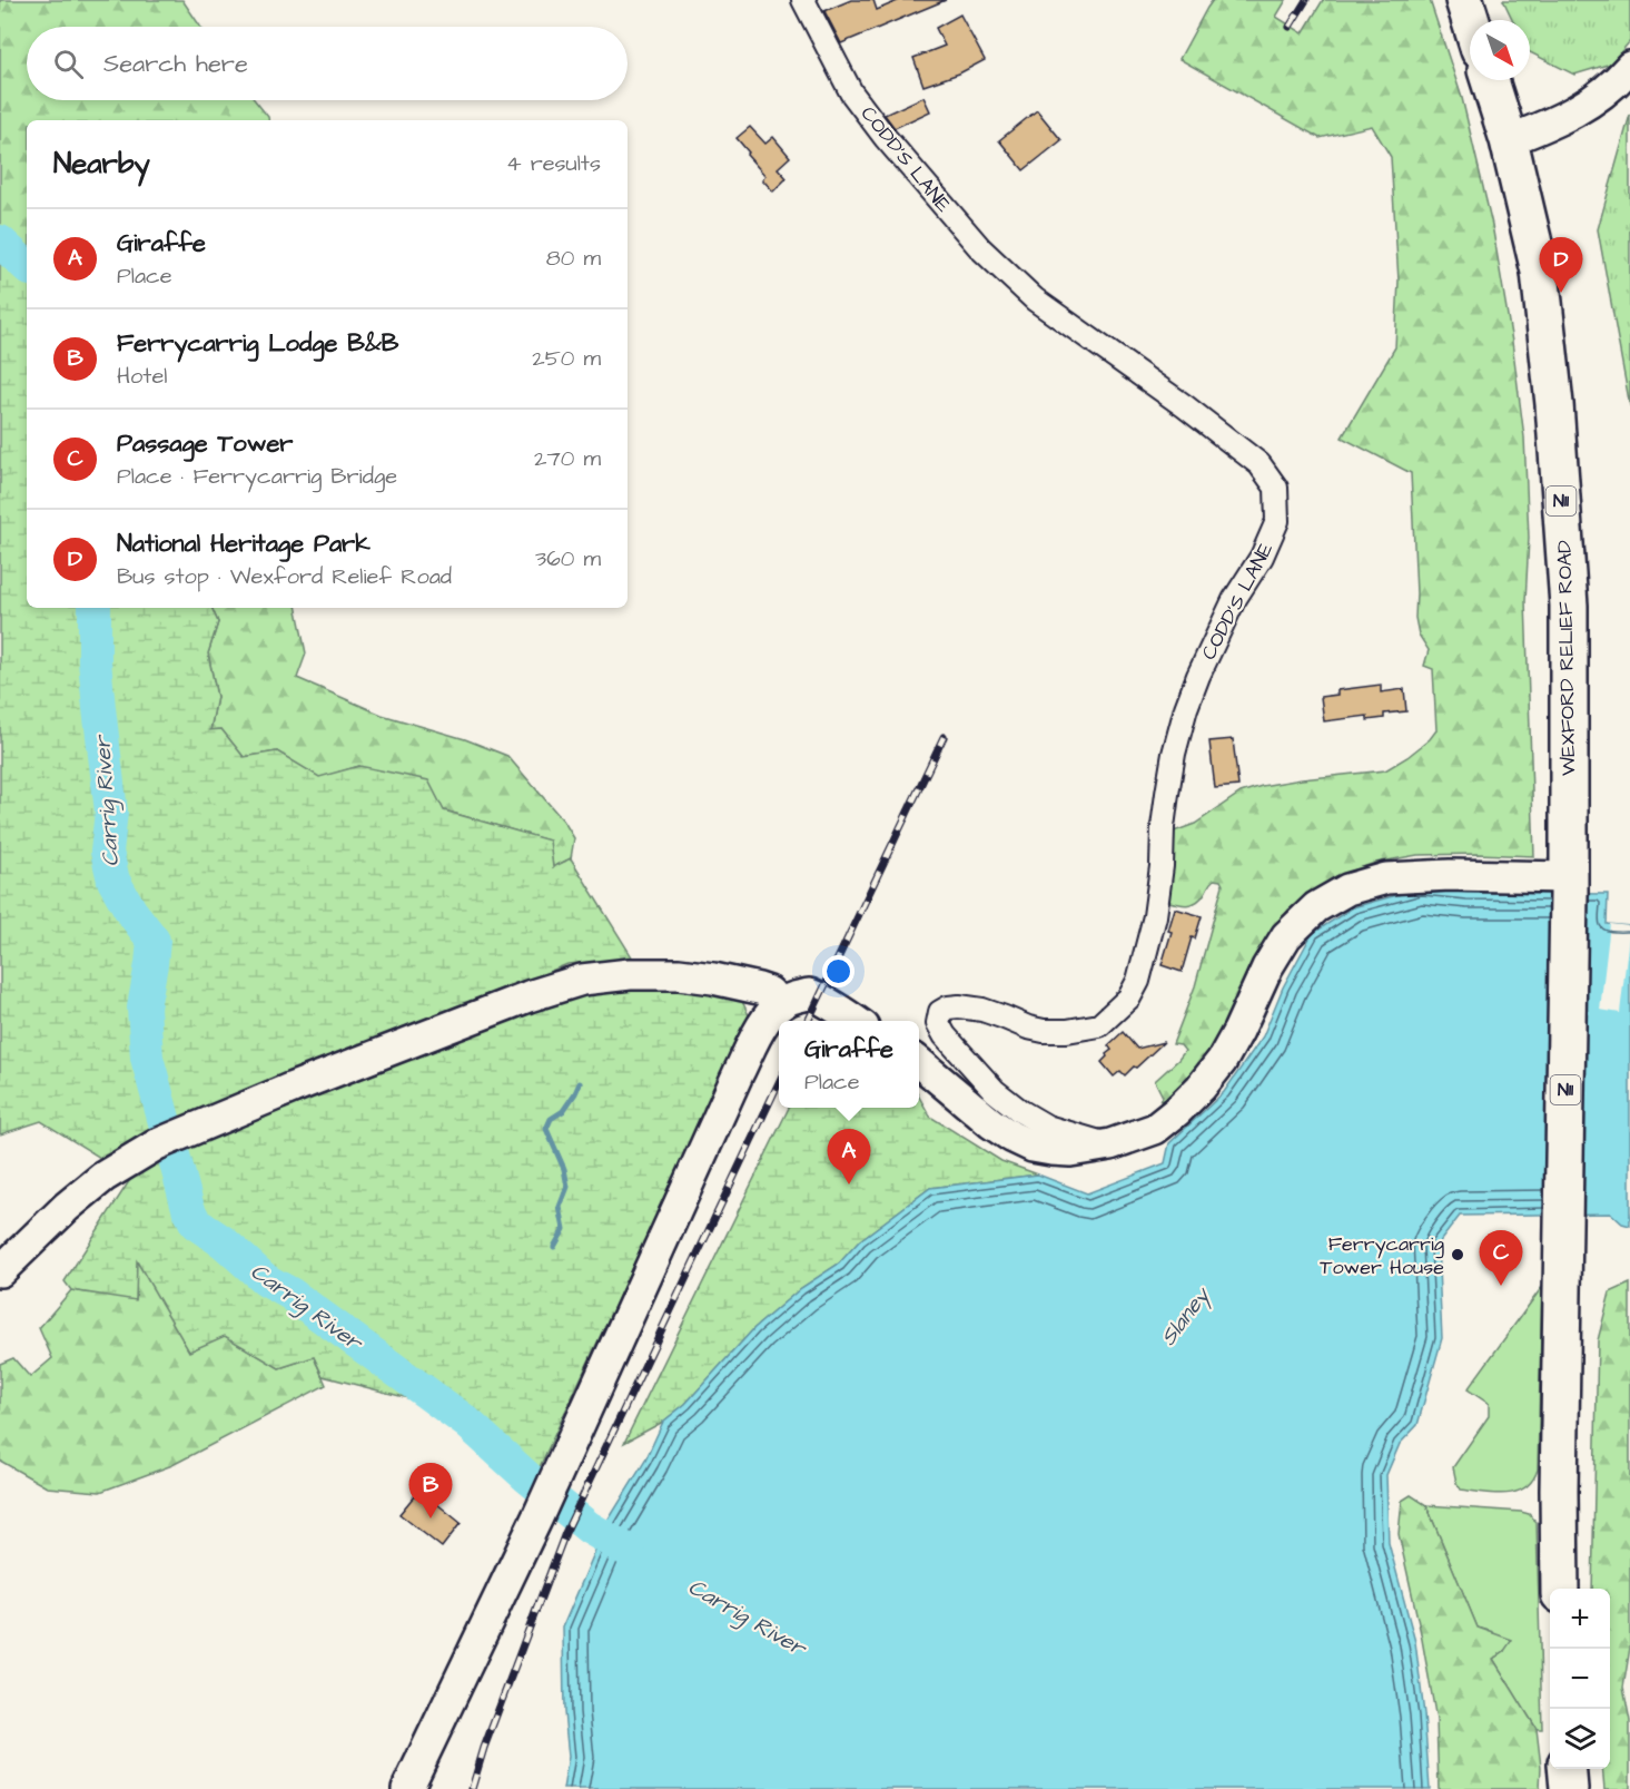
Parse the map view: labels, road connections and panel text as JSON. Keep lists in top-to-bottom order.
{
  "streets": {
    "highway": ["N11", "WEXFORD RELIEF ROAD"],
    "street": ["CODD'S LANE"]
  },
  "crossings": [
    ["N11", "WEXFORD RELIEF ROAD"]
  ],
  "water": ["Carrig River", "Slaney"],
  "places": ["Ferrycarrig Tower House"],
  "north": "bottom right",
  "page": {
    "search": "Search here",
    "heading": ["Nearby", "4 results"],
    "list": [
      {
        "mark": "A",
        "name": "Giraffe",
        "note": "Place",
        "value": "80 m"
      },
      {
        "mark": "B",
        "name": "Ferrycarrig Lodge B&B",
        "note": "Hotel",
        "value": "250 m"
      },
      {
        "mark": "C",
        "name": "Passage Tower",
        "note": "Place · Ferrycarrig Bridge",
        "value": "270 m"
      },
      {
        "mark": "D",
        "name": "National Heritage Park",
        "note": "Bus stop · Wexford Relief Road",
        "value": "360 m"
      }
    ],
    "pins": [
      "D",
      "A",
      "C",
      "B"
    ],
    "popup": ["Giraffe", "Place"],
    "map_buttons": ["+", "−"]
  }
}
